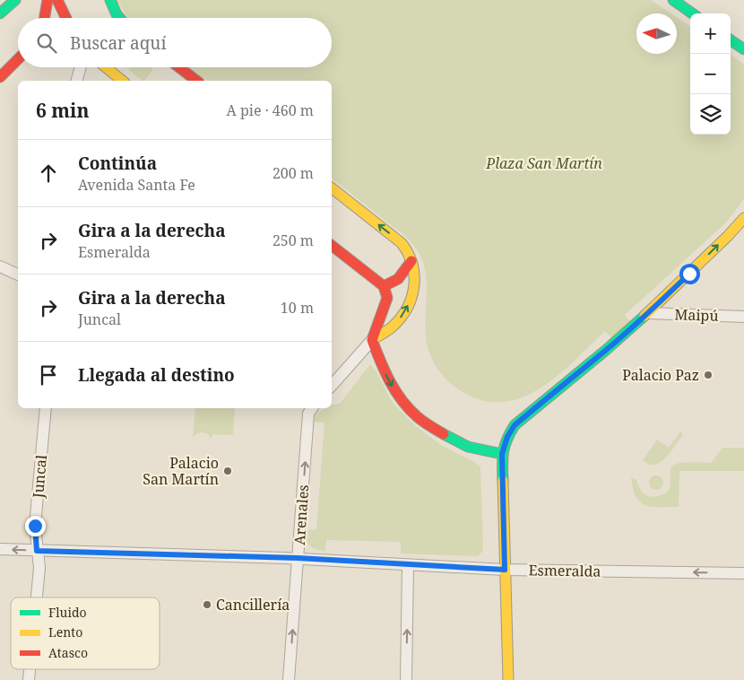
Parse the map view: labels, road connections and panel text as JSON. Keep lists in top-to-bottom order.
{
  "streets": {
    "street": [
      "Maipú",
      "Juncal",
      "Arenales",
      "Esmeralda"
    ]
  },
  "crossings": [
    ["Juncal", "Esmeralda"],
    ["Arenales", "Esmeralda"]
  ],
  "one_way": ["Arenales", "Esmeralda"],
  "parks": ["Plaza San Martín"],
  "places": ["Palacio Paz", "Palacio San Martín", "Cancillería"],
  "legend": ["Fluido", "Lento", "Atasco"],
  "north": "left",
  "page": {
    "map_buttons": ["+", "−"],
    "search": "Buscar aquí",
    "heading": ["6 min", "A pie · 460 m"],
    "list": [
      ["Continúa", "Avenida Santa Fe", "200 m"],
      ["Gira a la derecha", "Esmeralda", "250 m"],
      ["Gira a la derecha", "Juncal", "10 m"],
      "Llegada al destino"
    ]
  }
}
